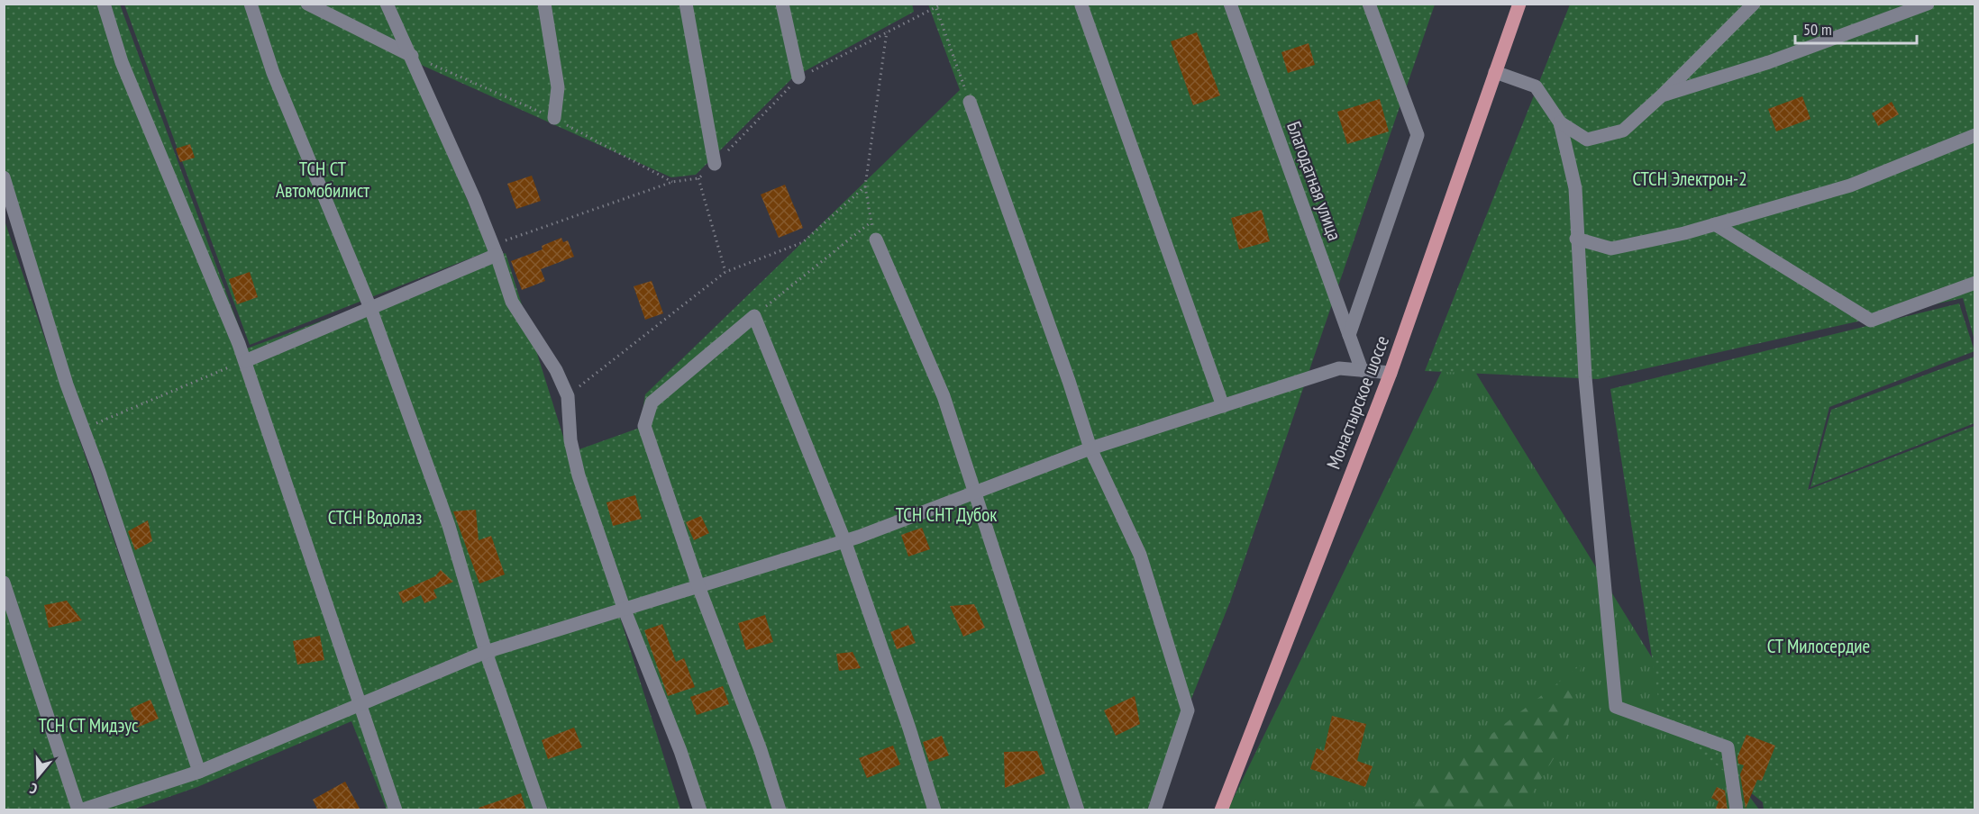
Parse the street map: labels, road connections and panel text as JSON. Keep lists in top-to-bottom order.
{
  "streets": {
    "main road": ["Монастырское шоссе"],
    "street": ["Благодатная улица"]
  },
  "parks": [
    "ТСН СТ Автомобилист",
    "СТСН Электрон-2",
    "ТСН СНТ Дубок",
    "СТСН Водолаз",
    "СТ Милосердие",
    "ТСН СТ Мидэус"
  ],
  "scale_bar": "50 m",
  "north": "bottom"
}
